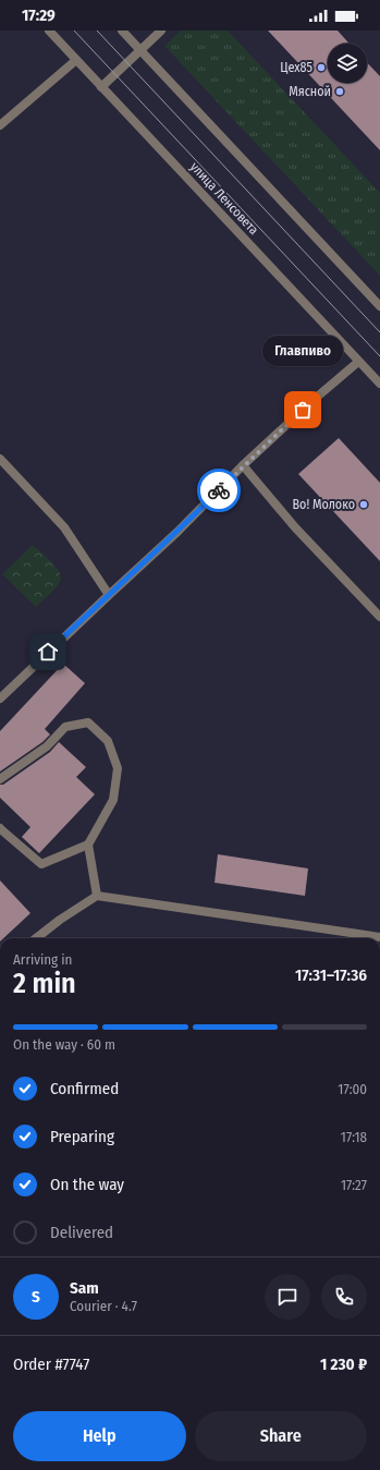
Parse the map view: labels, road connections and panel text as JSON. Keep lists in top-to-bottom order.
{
  "streets": {
    "street": ["улица Ленсовета"]
  },
  "places": [
    "Цех85",
    "Мясной",
    "Главпиво",
    "Во! Молоко"
  ],
  "page": {
    "status": "17:29",
    "bubble": "Главпиво",
    "heading": ["2 min", "Arriving in", "17:31–17:36"],
    "panel": [
      "Sam",
      "Courier · 4.7",
      "Order #7747",
      "1 230 ₽"
    ],
    "bar": "On the way · 60 m",
    "list": [
      ["Confirmed", "17:00"],
      ["Preparing", "17:18"],
      ["On the way", "17:27"],
      "Delivered"
    ],
    "round": "S",
    "buttons": ["Help", "Share"]
  }
}
